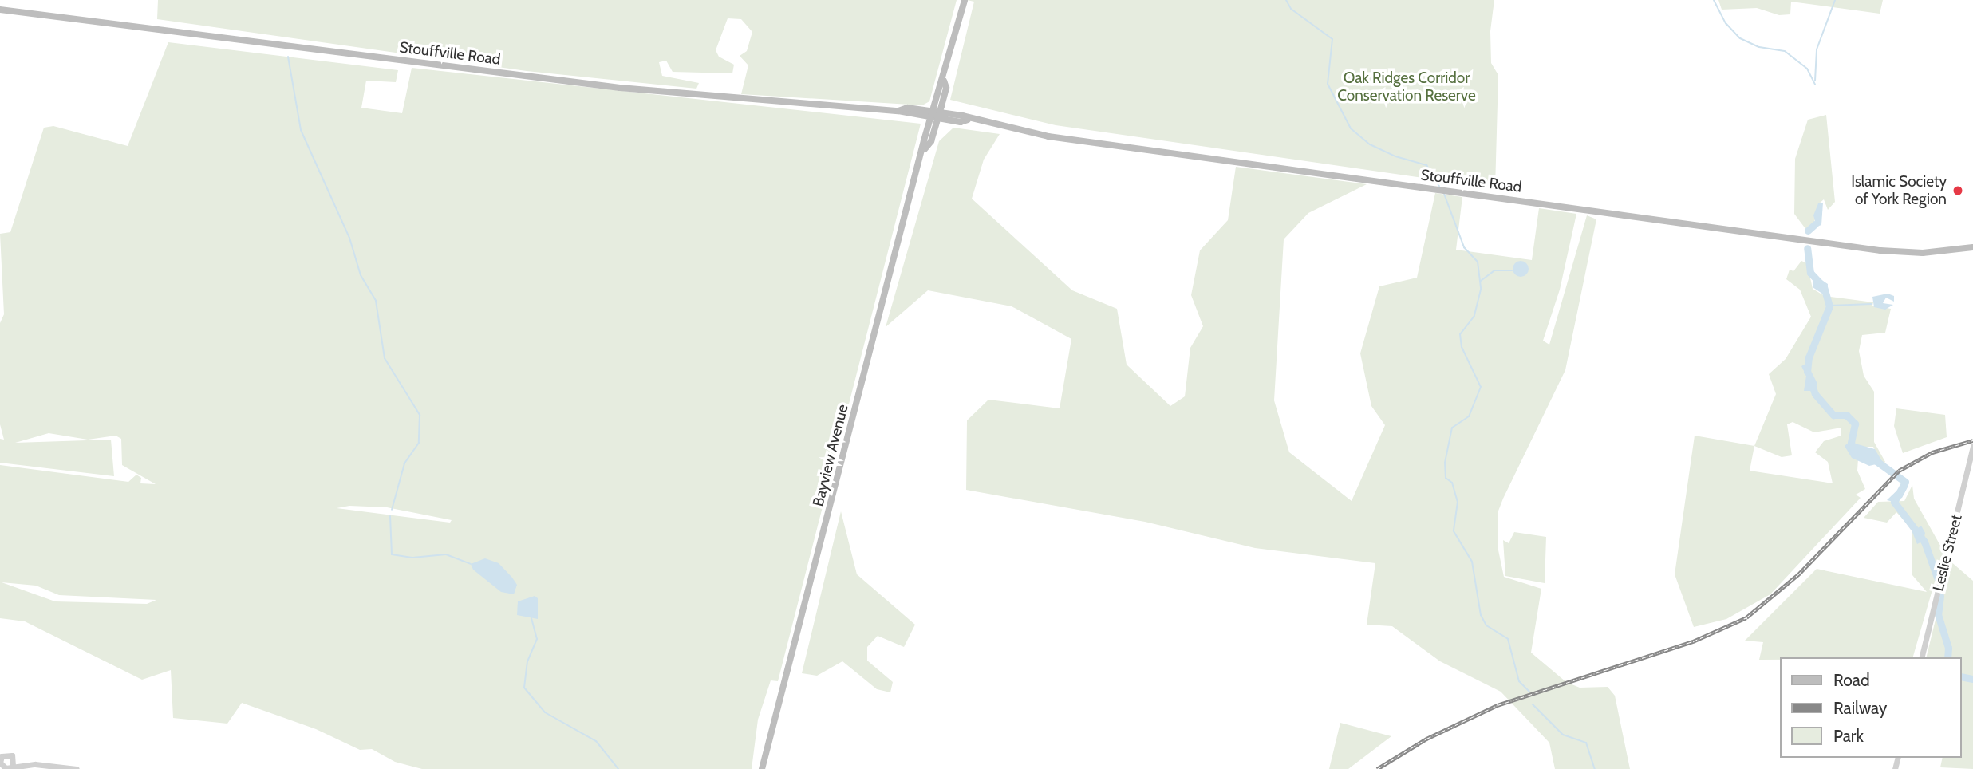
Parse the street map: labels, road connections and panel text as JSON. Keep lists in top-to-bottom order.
{
  "streets": {
    "main road": ["Stouffville Road", "Bayview Avenue"],
    "street": ["Leslie Street"]
  },
  "crossings": [
    ["Stouffville Road", "Bayview Avenue"]
  ],
  "parks": ["Oak Ridges Corridor Conservation Reserve"],
  "places": ["Islamic Society of York Region"],
  "legend": ["Road", "Railway", "Park"]
}
